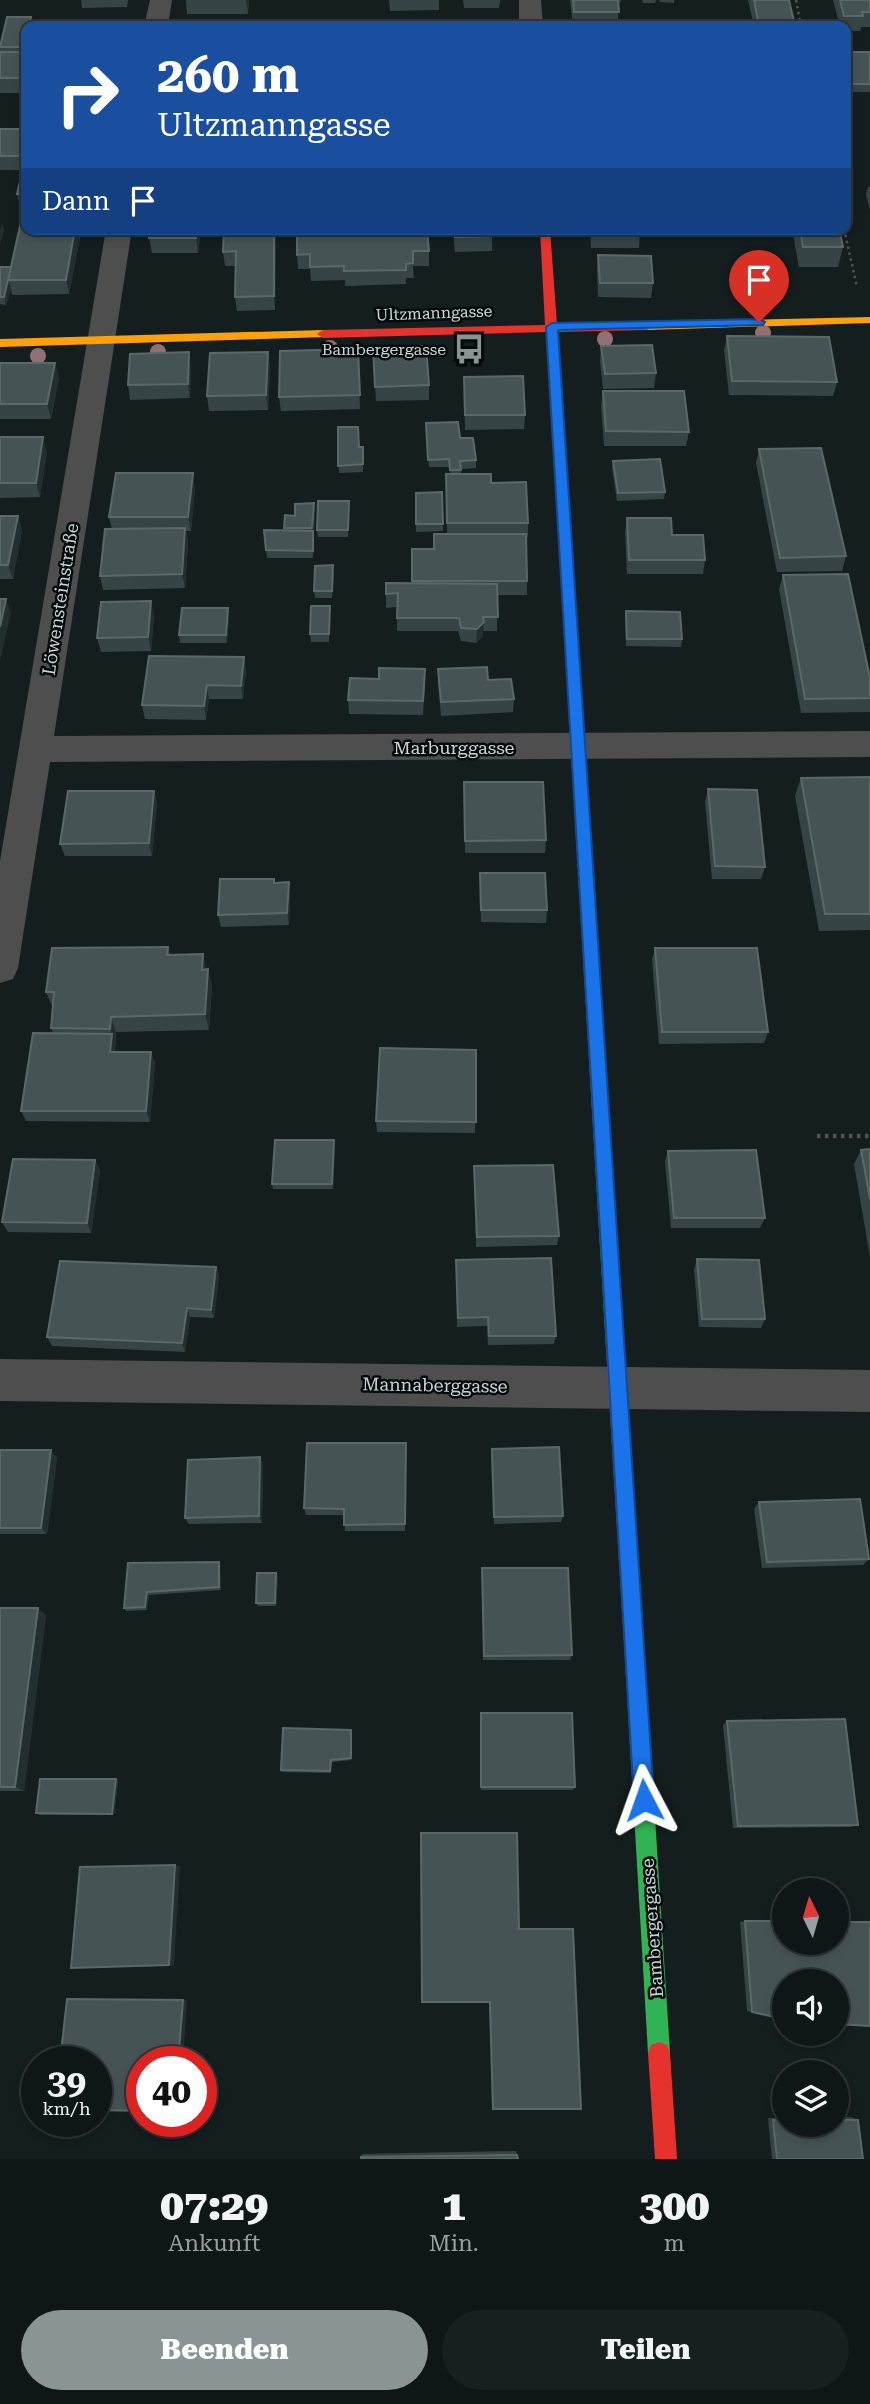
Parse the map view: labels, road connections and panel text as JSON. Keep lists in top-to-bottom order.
{
  "streets": {
    "street": [
      "Ultzmanngasse",
      "Löwensteinstraße",
      "Marburggasse",
      "Mannaberggasse",
      "Bambergergasse"
    ]
  },
  "crossings": [
    ["Ultzmanngasse", "Löwensteinstraße"],
    ["Ultzmanngasse", "Bambergergasse"],
    ["Löwensteinstraße", "Marburggasse"],
    ["Marburggasse", "Bambergergasse"],
    ["Mannaberggasse", "Bambergergasse"]
  ],
  "places": {
    "bus stop": ["Bambergergasse"]
  },
  "north": "top",
  "page": {
    "turn": ["260 m", "Ultzmanngasse"],
    "then": "Dann",
    "speed": "39 km/h",
    "limit": "40",
    "eta": [
      "07:29",
      "Ankunft",
      "1",
      "Min.",
      "300",
      "m"
    ],
    "buttons": ["Beenden", "Teilen"]
  }
}
